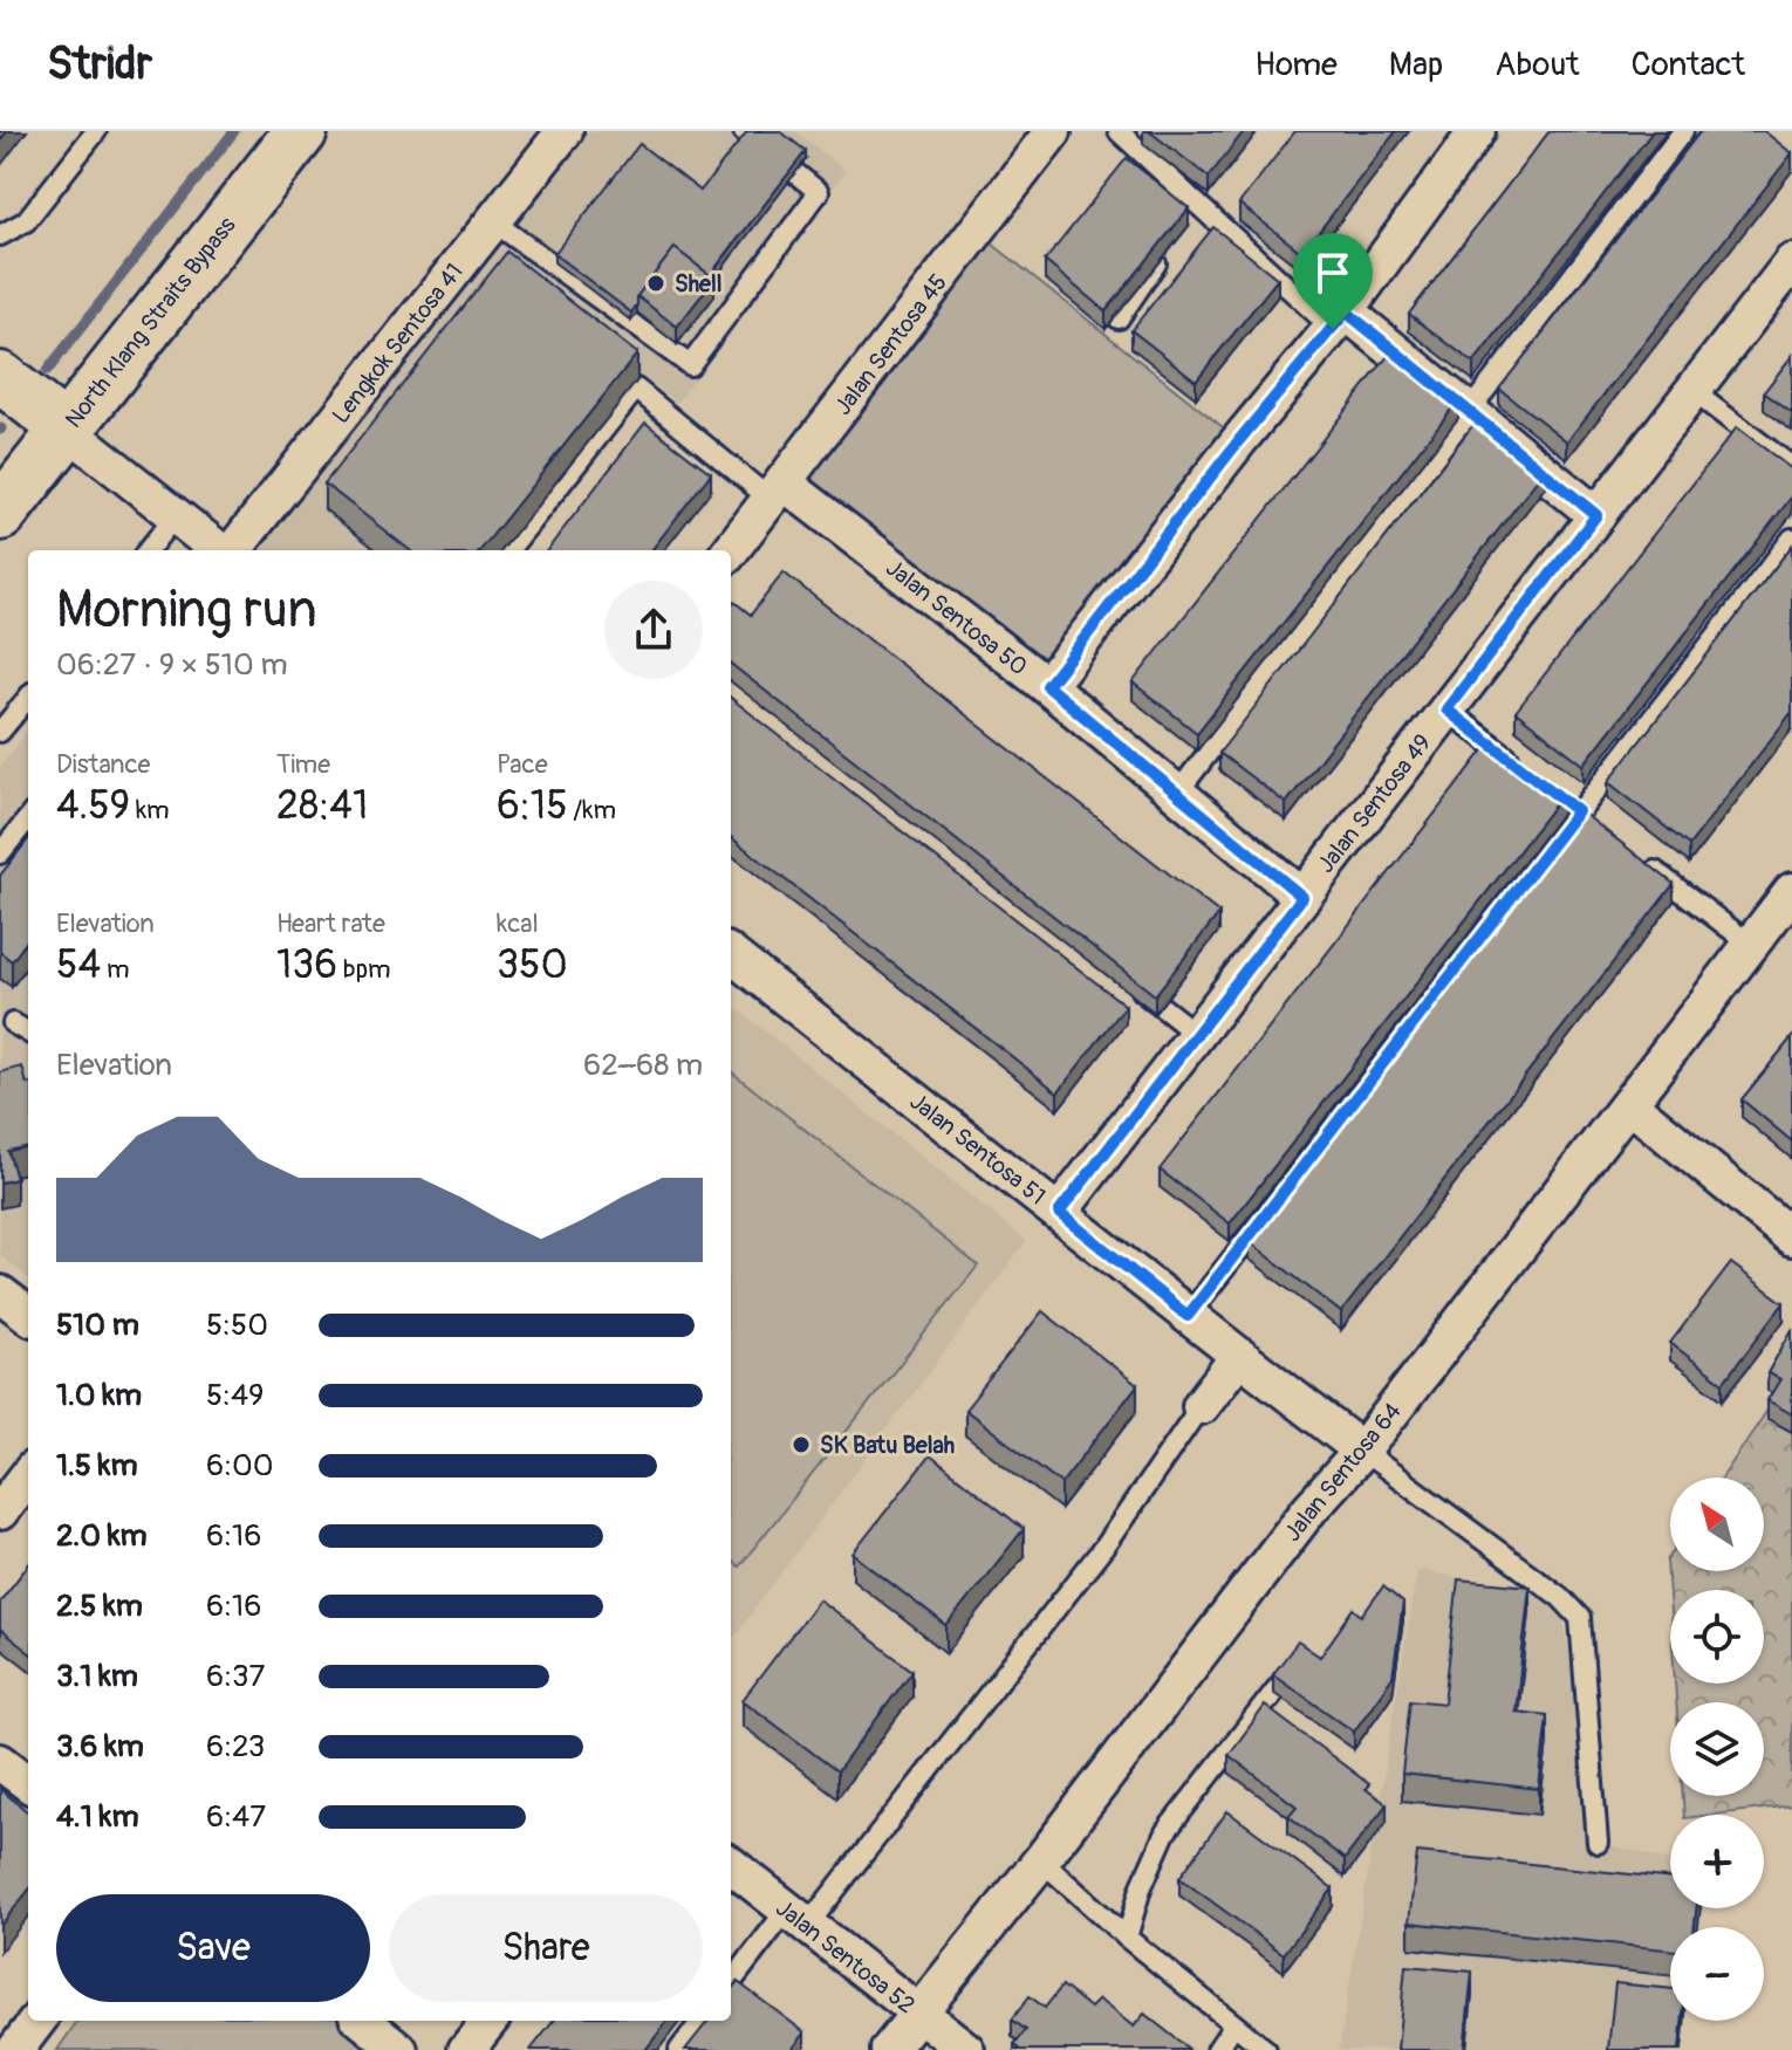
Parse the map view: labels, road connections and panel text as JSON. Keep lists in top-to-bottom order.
{
  "streets": {
    "highway": ["North Klang Straits Bypass"],
    "street": [
      "Lengkok Sentosa 41",
      "Jalan Sentosa 45",
      "Jalan Sentosa 50",
      "Jalan Sentosa 49",
      "Jalan Sentosa 51",
      "Jalan Sentosa 64",
      "Jalan Sentosa 52"
    ]
  },
  "crossings": [
    ["Jalan Sentosa 45", "Jalan Sentosa 50"],
    ["Jalan Sentosa 50", "Jalan Sentosa 49"],
    ["Jalan Sentosa 49", "Jalan Sentosa 51"],
    ["Jalan Sentosa 51", "Jalan Sentosa 64"],
    ["Jalan Sentosa 64", "Jalan Sentosa 52"]
  ],
  "places": ["Shell", "SK Batu Belah"],
  "north": "top left",
  "page": {
    "header": "Stridr",
    "nav": [
      "Home",
      "Map",
      "About",
      "Contact"
    ],
    "heading": ["Morning run", "06:27 · 9 × 510 m"],
    "stats": [
      ["Distance", "4.59 km"],
      ["Time", "28:41"],
      ["Pace", "6:15 /km"],
      ["Elevation", "54 m"],
      ["Heart rate", "136 bpm"],
      ["kcal", "350"]
    ],
    "chart": ["Elevation", "62–68 m"],
    "list": [
      {
        "name": "510 m",
        "note": "5:50"
      },
      {
        "name": "1.0 km",
        "note": "5:49"
      },
      {
        "name": "1.5 km",
        "note": "6:00"
      },
      {
        "name": "2.0 km",
        "note": "6:16"
      },
      {
        "name": "2.5 km",
        "note": "6:16"
      },
      {
        "name": "3.1 km",
        "note": "6:37"
      },
      {
        "name": "3.6 km",
        "note": "6:23"
      },
      {
        "name": "4.1 km",
        "note": "6:47"
      }
    ],
    "map_buttons": ["+", "−"],
    "buttons": ["Save", "Share"]
  }
}
